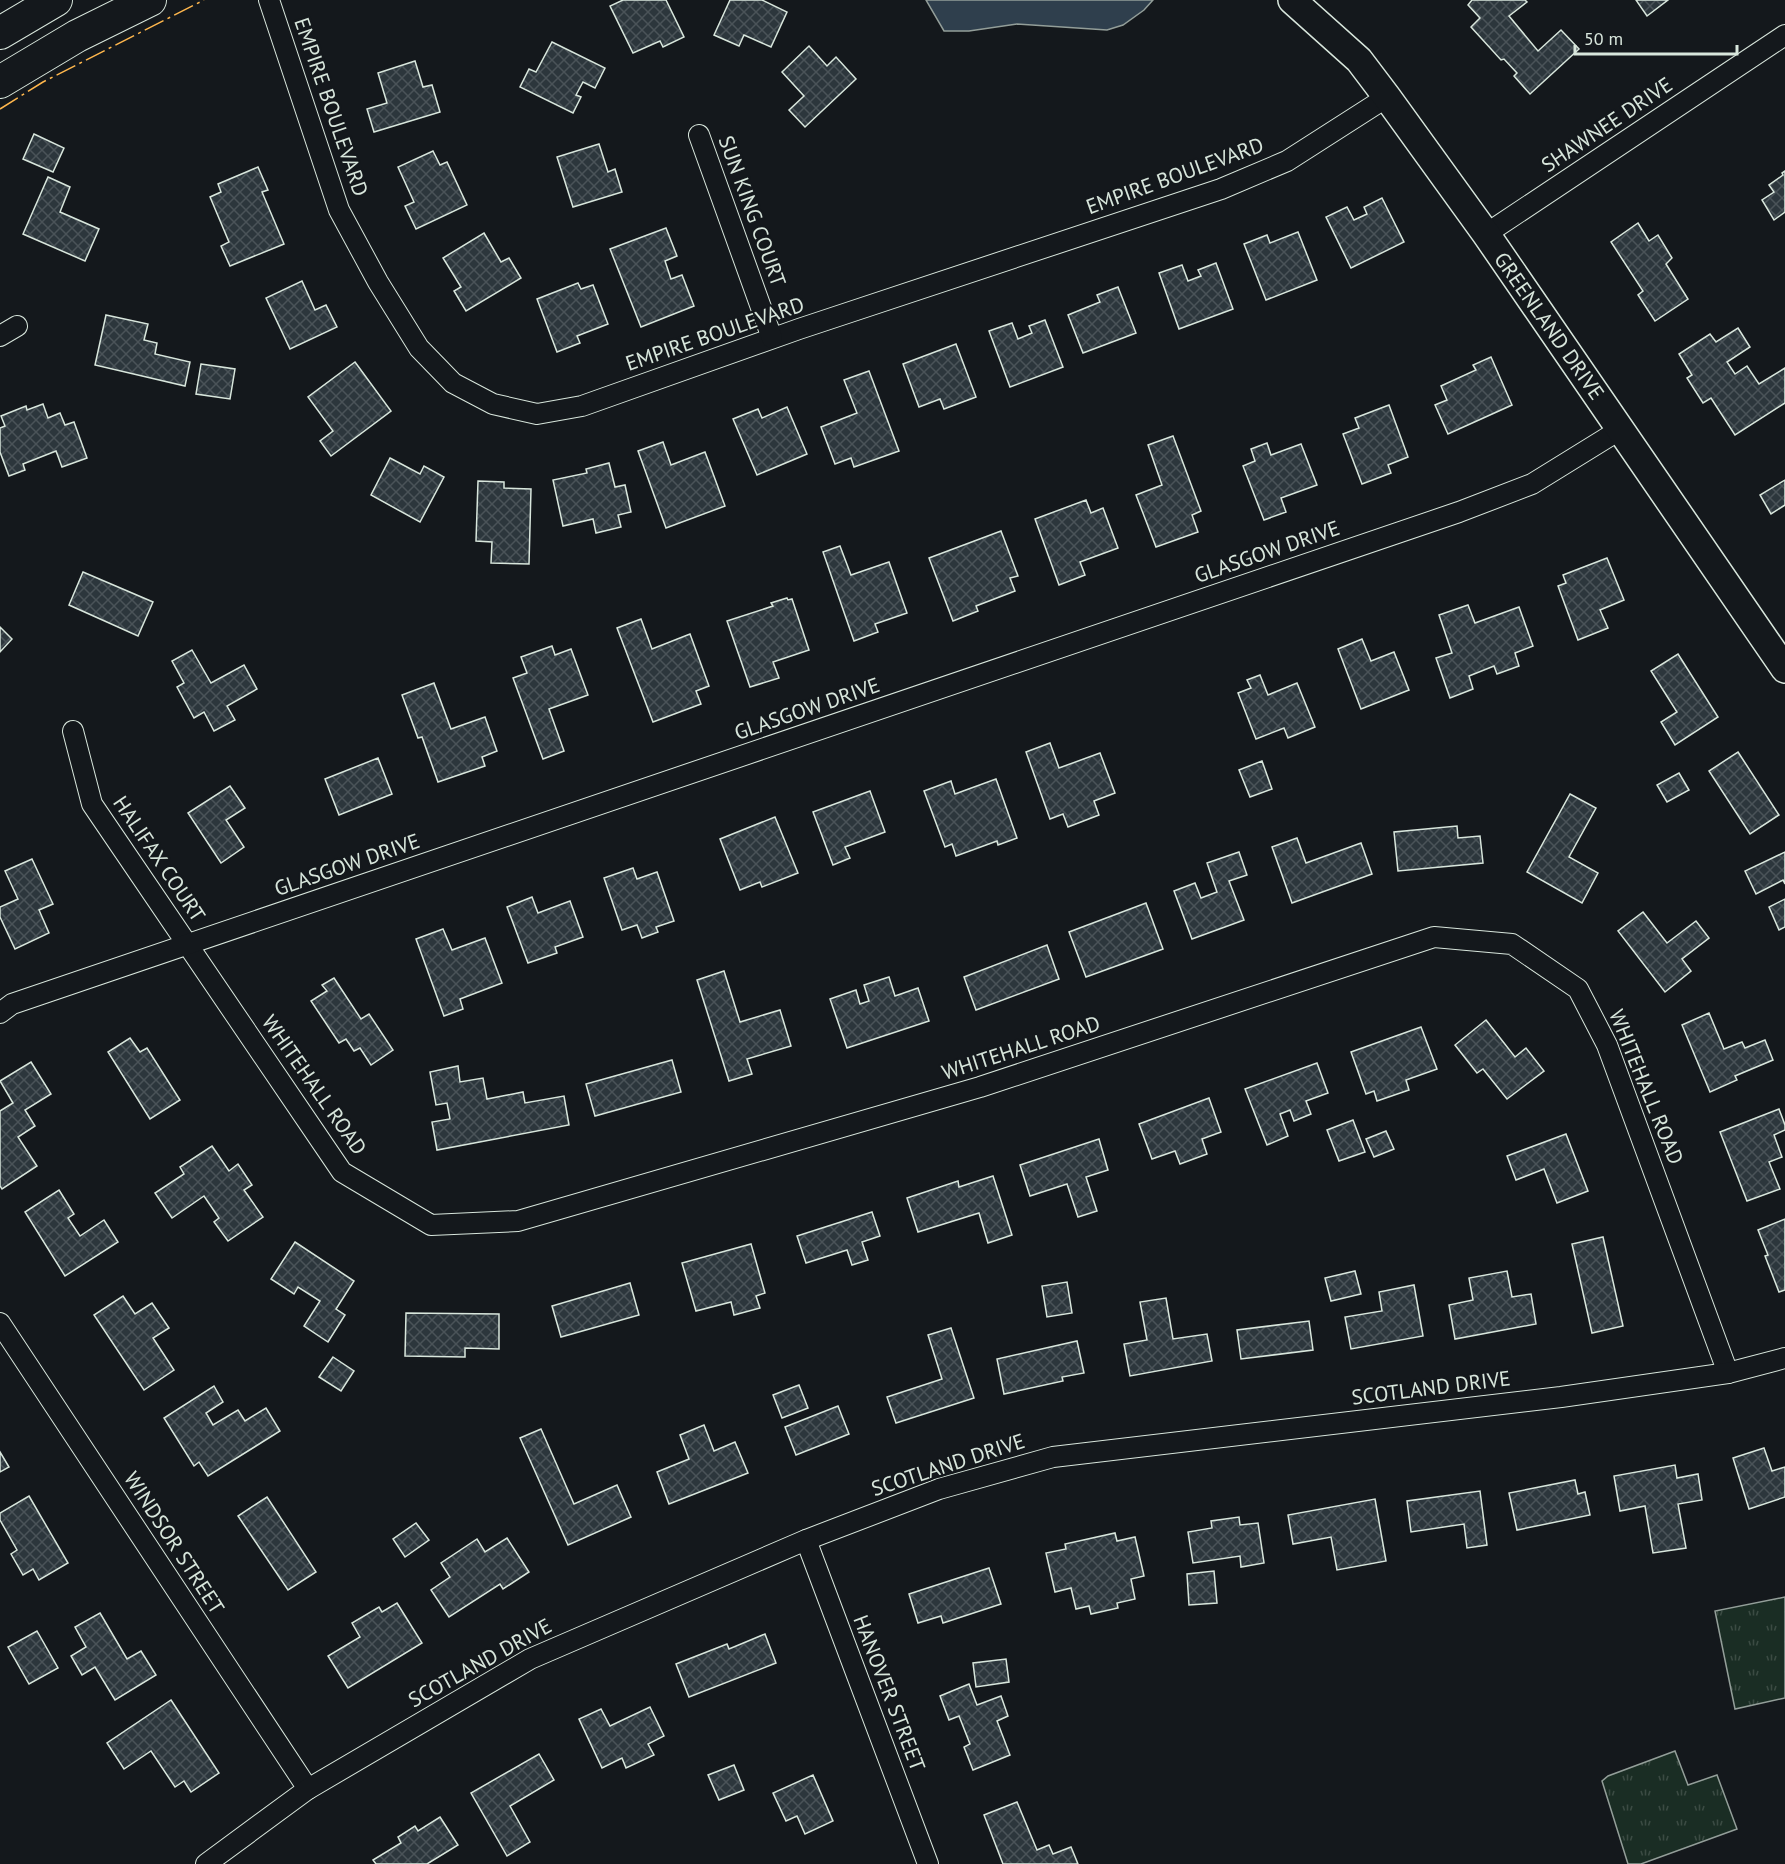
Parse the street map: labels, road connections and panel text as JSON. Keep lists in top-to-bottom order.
{
  "streets": {
    "street": [
      "EMPIRE BOULEVARD",
      "SHAWNEE DRIVE",
      "SUN KING COURT",
      "GREENLAND DRIVE",
      "GLASGOW DRIVE",
      "HALIFAX COURT",
      "WHITEHALL ROAD",
      "SCOTLAND DRIVE",
      "WINDSOR STREET",
      "HANOVER STREET"
    ]
  },
  "crossings": [
    ["EMPIRE BOULEVARD", "SUN KING COURT"],
    ["EMPIRE BOULEVARD", "GREENLAND DRIVE"],
    ["SHAWNEE DRIVE", "GREENLAND DRIVE"],
    ["GREENLAND DRIVE", "GLASGOW DRIVE"],
    ["GLASGOW DRIVE", "HALIFAX COURT"],
    ["GLASGOW DRIVE", "WHITEHALL ROAD"],
    ["HALIFAX COURT", "WHITEHALL ROAD"],
    ["WHITEHALL ROAD", "SCOTLAND DRIVE"],
    ["SCOTLAND DRIVE", "WINDSOR STREET"],
    ["SCOTLAND DRIVE", "HANOVER STREET"]
  ],
  "scale_bar": "50 m"
}
